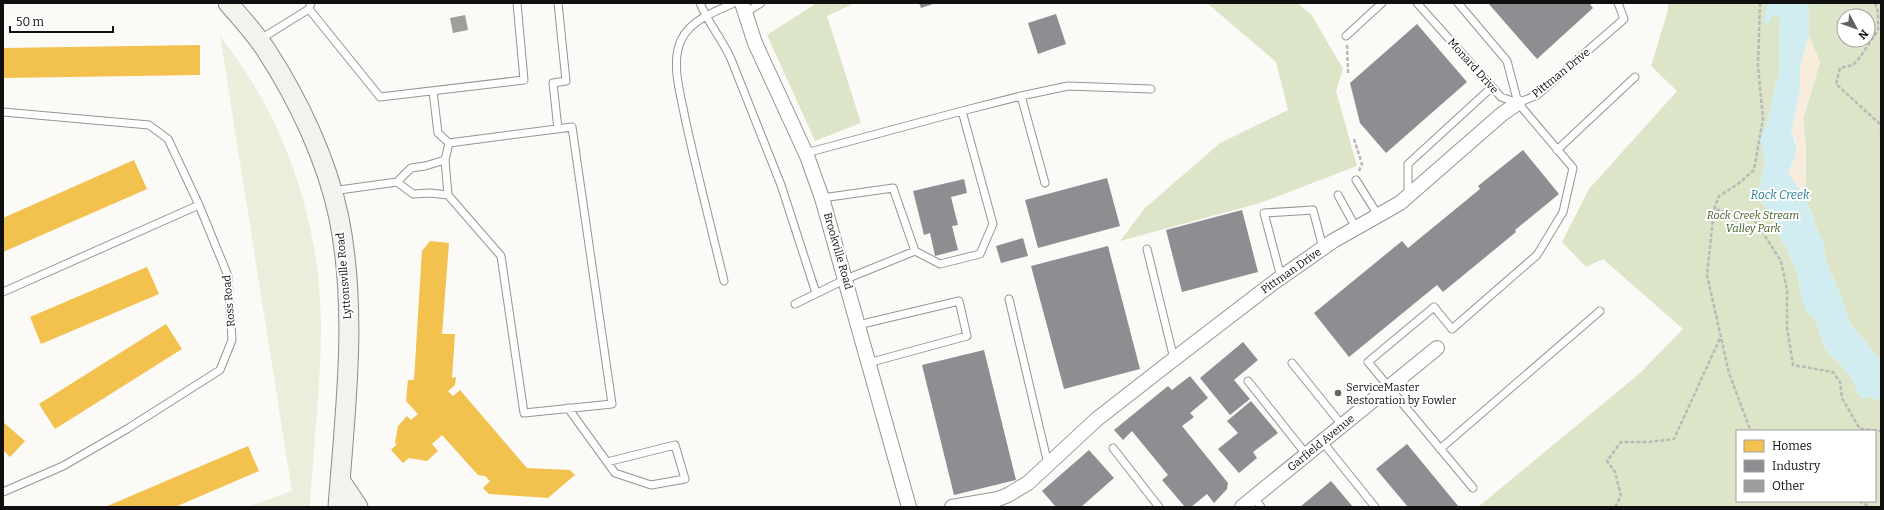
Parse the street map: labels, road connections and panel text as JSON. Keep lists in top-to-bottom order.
{
  "streets": {
    "street": [
      "Pittman Drive",
      "Brookville Road",
      "Lyttonsville Road",
      "Garfield Avenue"
    ],
    "lane": ["Monard Drive", "Ross Road"]
  },
  "crossings": [
    ["Monard Drive", "Pittman Drive"]
  ],
  "water": ["Rock Creek"],
  "parks": ["Rock Creek Stream Valley Park"],
  "places": ["ServiceMaster Restoration by Fowler"],
  "legend": ["Homes", "Industry", "Other"],
  "scale_bar": "50 m",
  "north": "bottom right"
}
